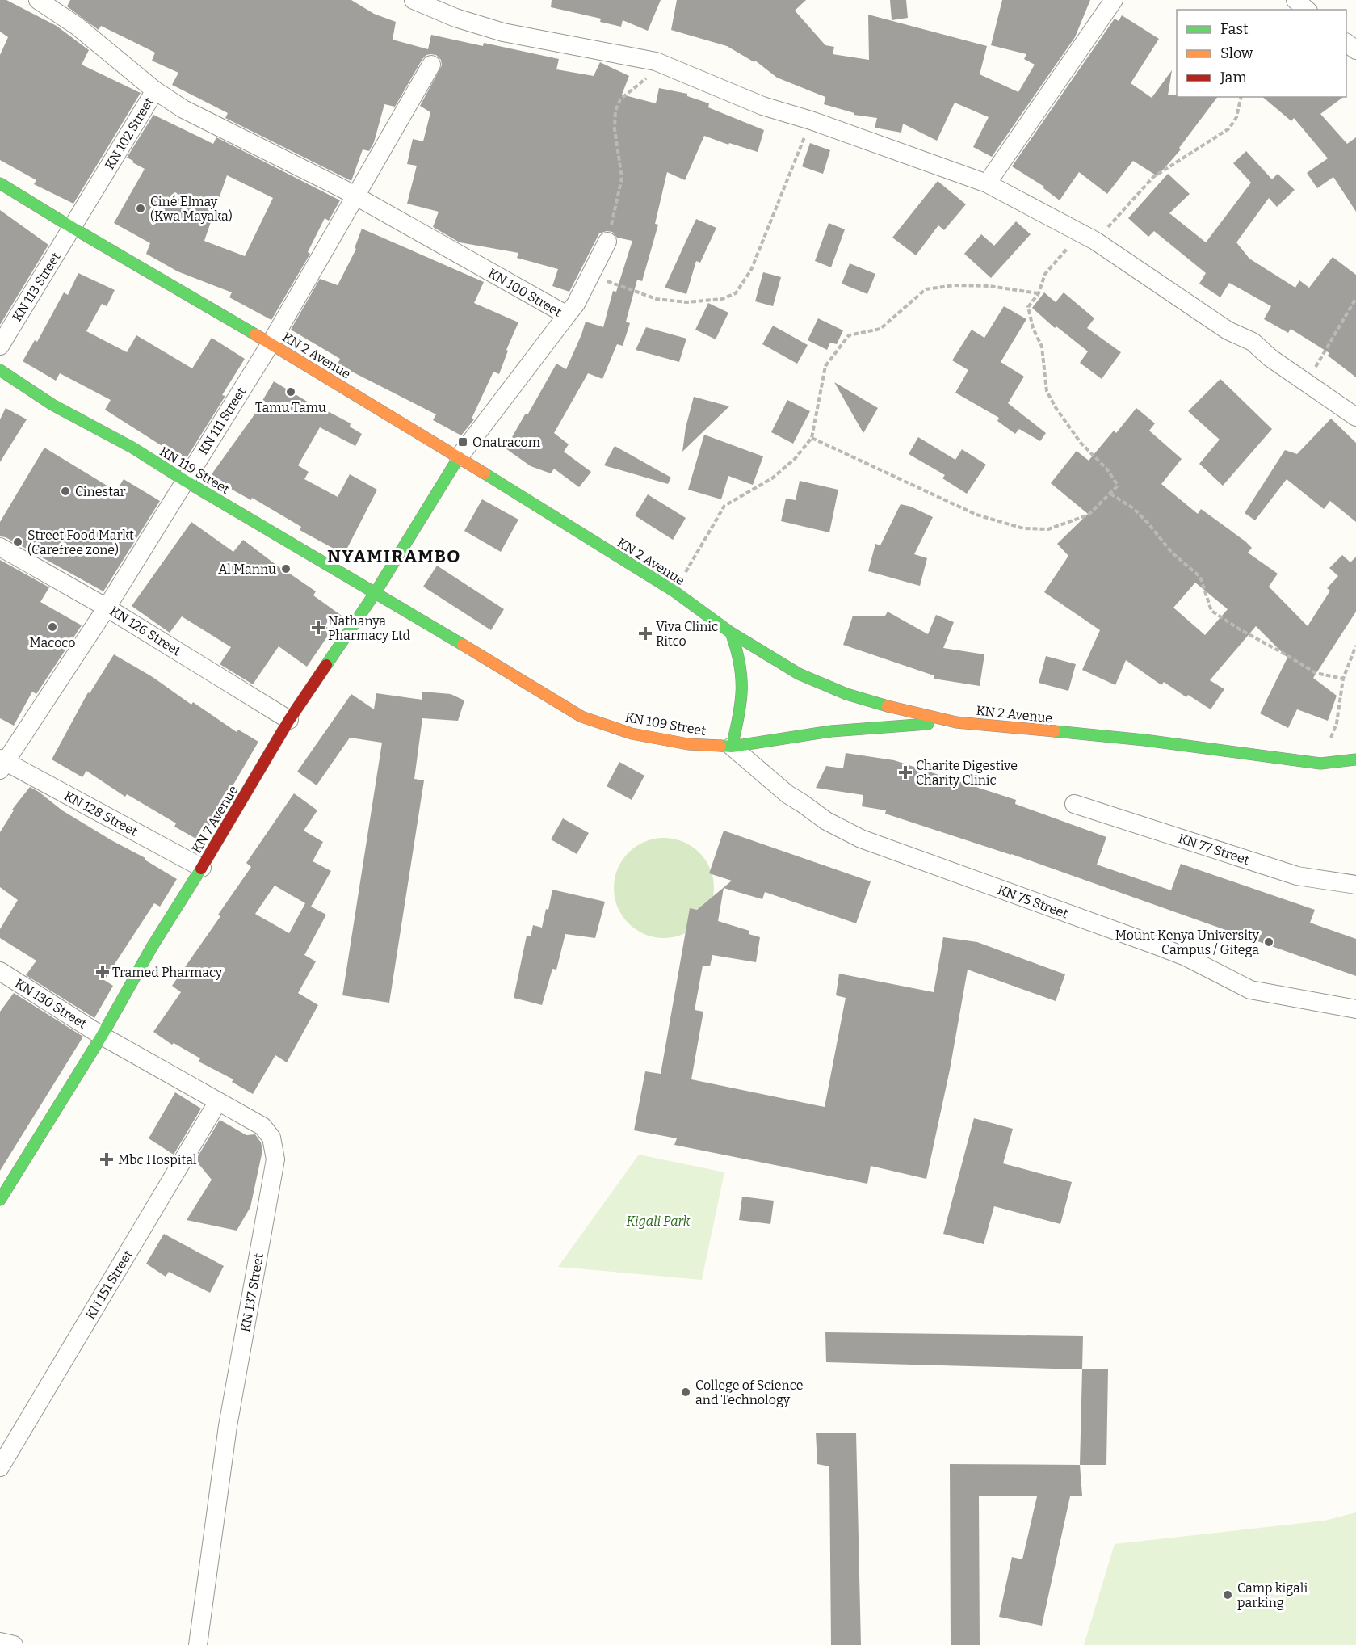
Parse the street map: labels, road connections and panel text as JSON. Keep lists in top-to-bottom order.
{
  "streets": {
    "main road": [
      "KN 2 Avenue",
      "KN 119 Street",
      "KN 109 Street",
      "KN 7 Avenue"
    ],
    "street": [
      "KN 102 Street",
      "KN 113 Street",
      "KN 100 Street",
      "KN 111 Street",
      "KN 126 Street",
      "KN 128 Street",
      "KN 77 Street",
      "KN 75 Street",
      "KN 130 Street",
      "KN 151 Street",
      "KN 137 Street"
    ]
  },
  "crossings": [
    ["KN 102 Street", "KN 113 Street"],
    ["KN 102 Street", "KN 100 Street"],
    ["KN 102 Street", "KN 2 Avenue"],
    ["KN 113 Street", "KN 2 Avenue"],
    ["KN 100 Street", "KN 2 Avenue"],
    ["KN 100 Street", "KN 111 Street"],
    ["KN 100 Street", "KN 7 Avenue"],
    ["KN 2 Avenue", "KN 111 Street"],
    ["KN 2 Avenue", "KN 109 Street"],
    ["KN 2 Avenue", "KN 7 Avenue"],
    ["KN 111 Street", "KN 119 Street"],
    ["KN 111 Street", "KN 126 Street"],
    ["KN 111 Street", "KN 128 Street"],
    ["KN 119 Street", "KN 109 Street"],
    ["KN 119 Street", "KN 7 Avenue"],
    ["KN 126 Street", "KN 7 Avenue"],
    ["KN 109 Street", "KN 7 Avenue"],
    ["KN 109 Street", "KN 75 Street"],
    ["KN 128 Street", "KN 7 Avenue"],
    ["KN 7 Avenue", "KN 130 Street"],
    ["KN 7 Avenue", "KN 137 Street"],
    ["KN 130 Street", "KN 137 Street"],
    ["KN 151 Street", "KN 137 Street"]
  ],
  "districts": ["NYAMIRAMBO"],
  "parks": ["Kigali Park"],
  "places": {
    "other": [
      "Ciné Elmay (Kwa Mayaka)",
      "Tamu Tamu",
      "Cinestar",
      "Street Food Markt (Carefree zone)",
      "Al Mannu",
      "Macoco",
      "Mount Kenya University Campus / Gitega",
      "College of Science and Technology",
      "Camp kigali parking"
    ],
    "transit": ["Onatracom"],
    "health": [
      "Nathanya Pharmacy Ltd",
      "Viva Clinic Ritco",
      "Charite Digestive Charity Clinic",
      "Tramed Pharmacy",
      "Mbc Hospital"
    ]
  },
  "legend": ["Fast", "Slow", "Jam"]
}
